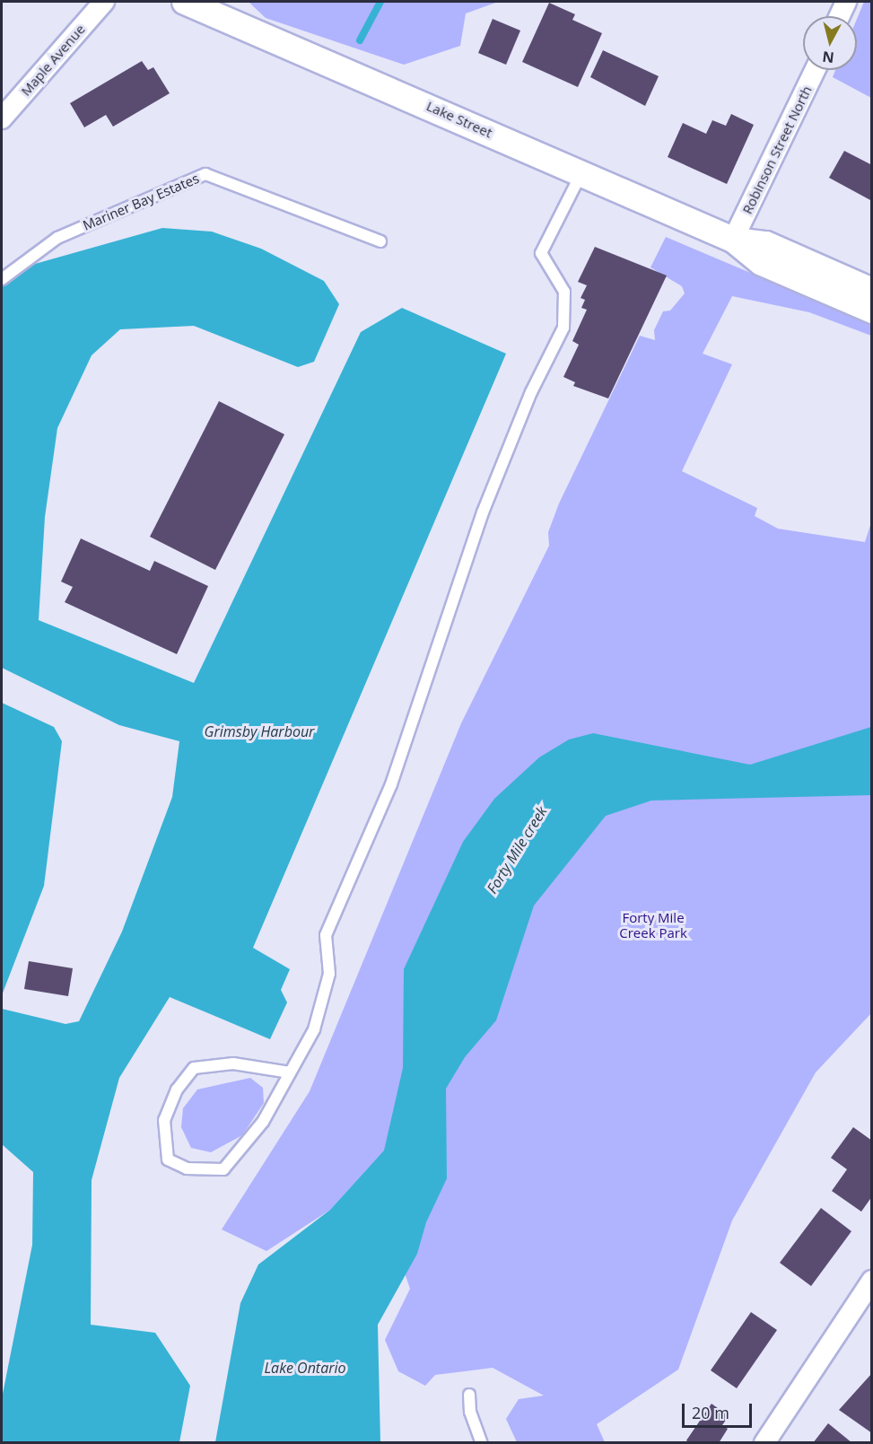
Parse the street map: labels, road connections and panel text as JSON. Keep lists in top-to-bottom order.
{
  "streets": {
    "street": ["Maple Avenue", "Lake Street", "Robinson Street North"],
    "lane": ["Mariner Bay Estates"]
  },
  "crossings": [
    ["Lake Street", "Robinson Street North"]
  ],
  "water": ["Grimsby Harbour", "Forty Mile creek", "Lake Ontario"],
  "parks": ["Forty Mile Creek Park"],
  "scale_bar": "20 m",
  "north": "bottom"
}
